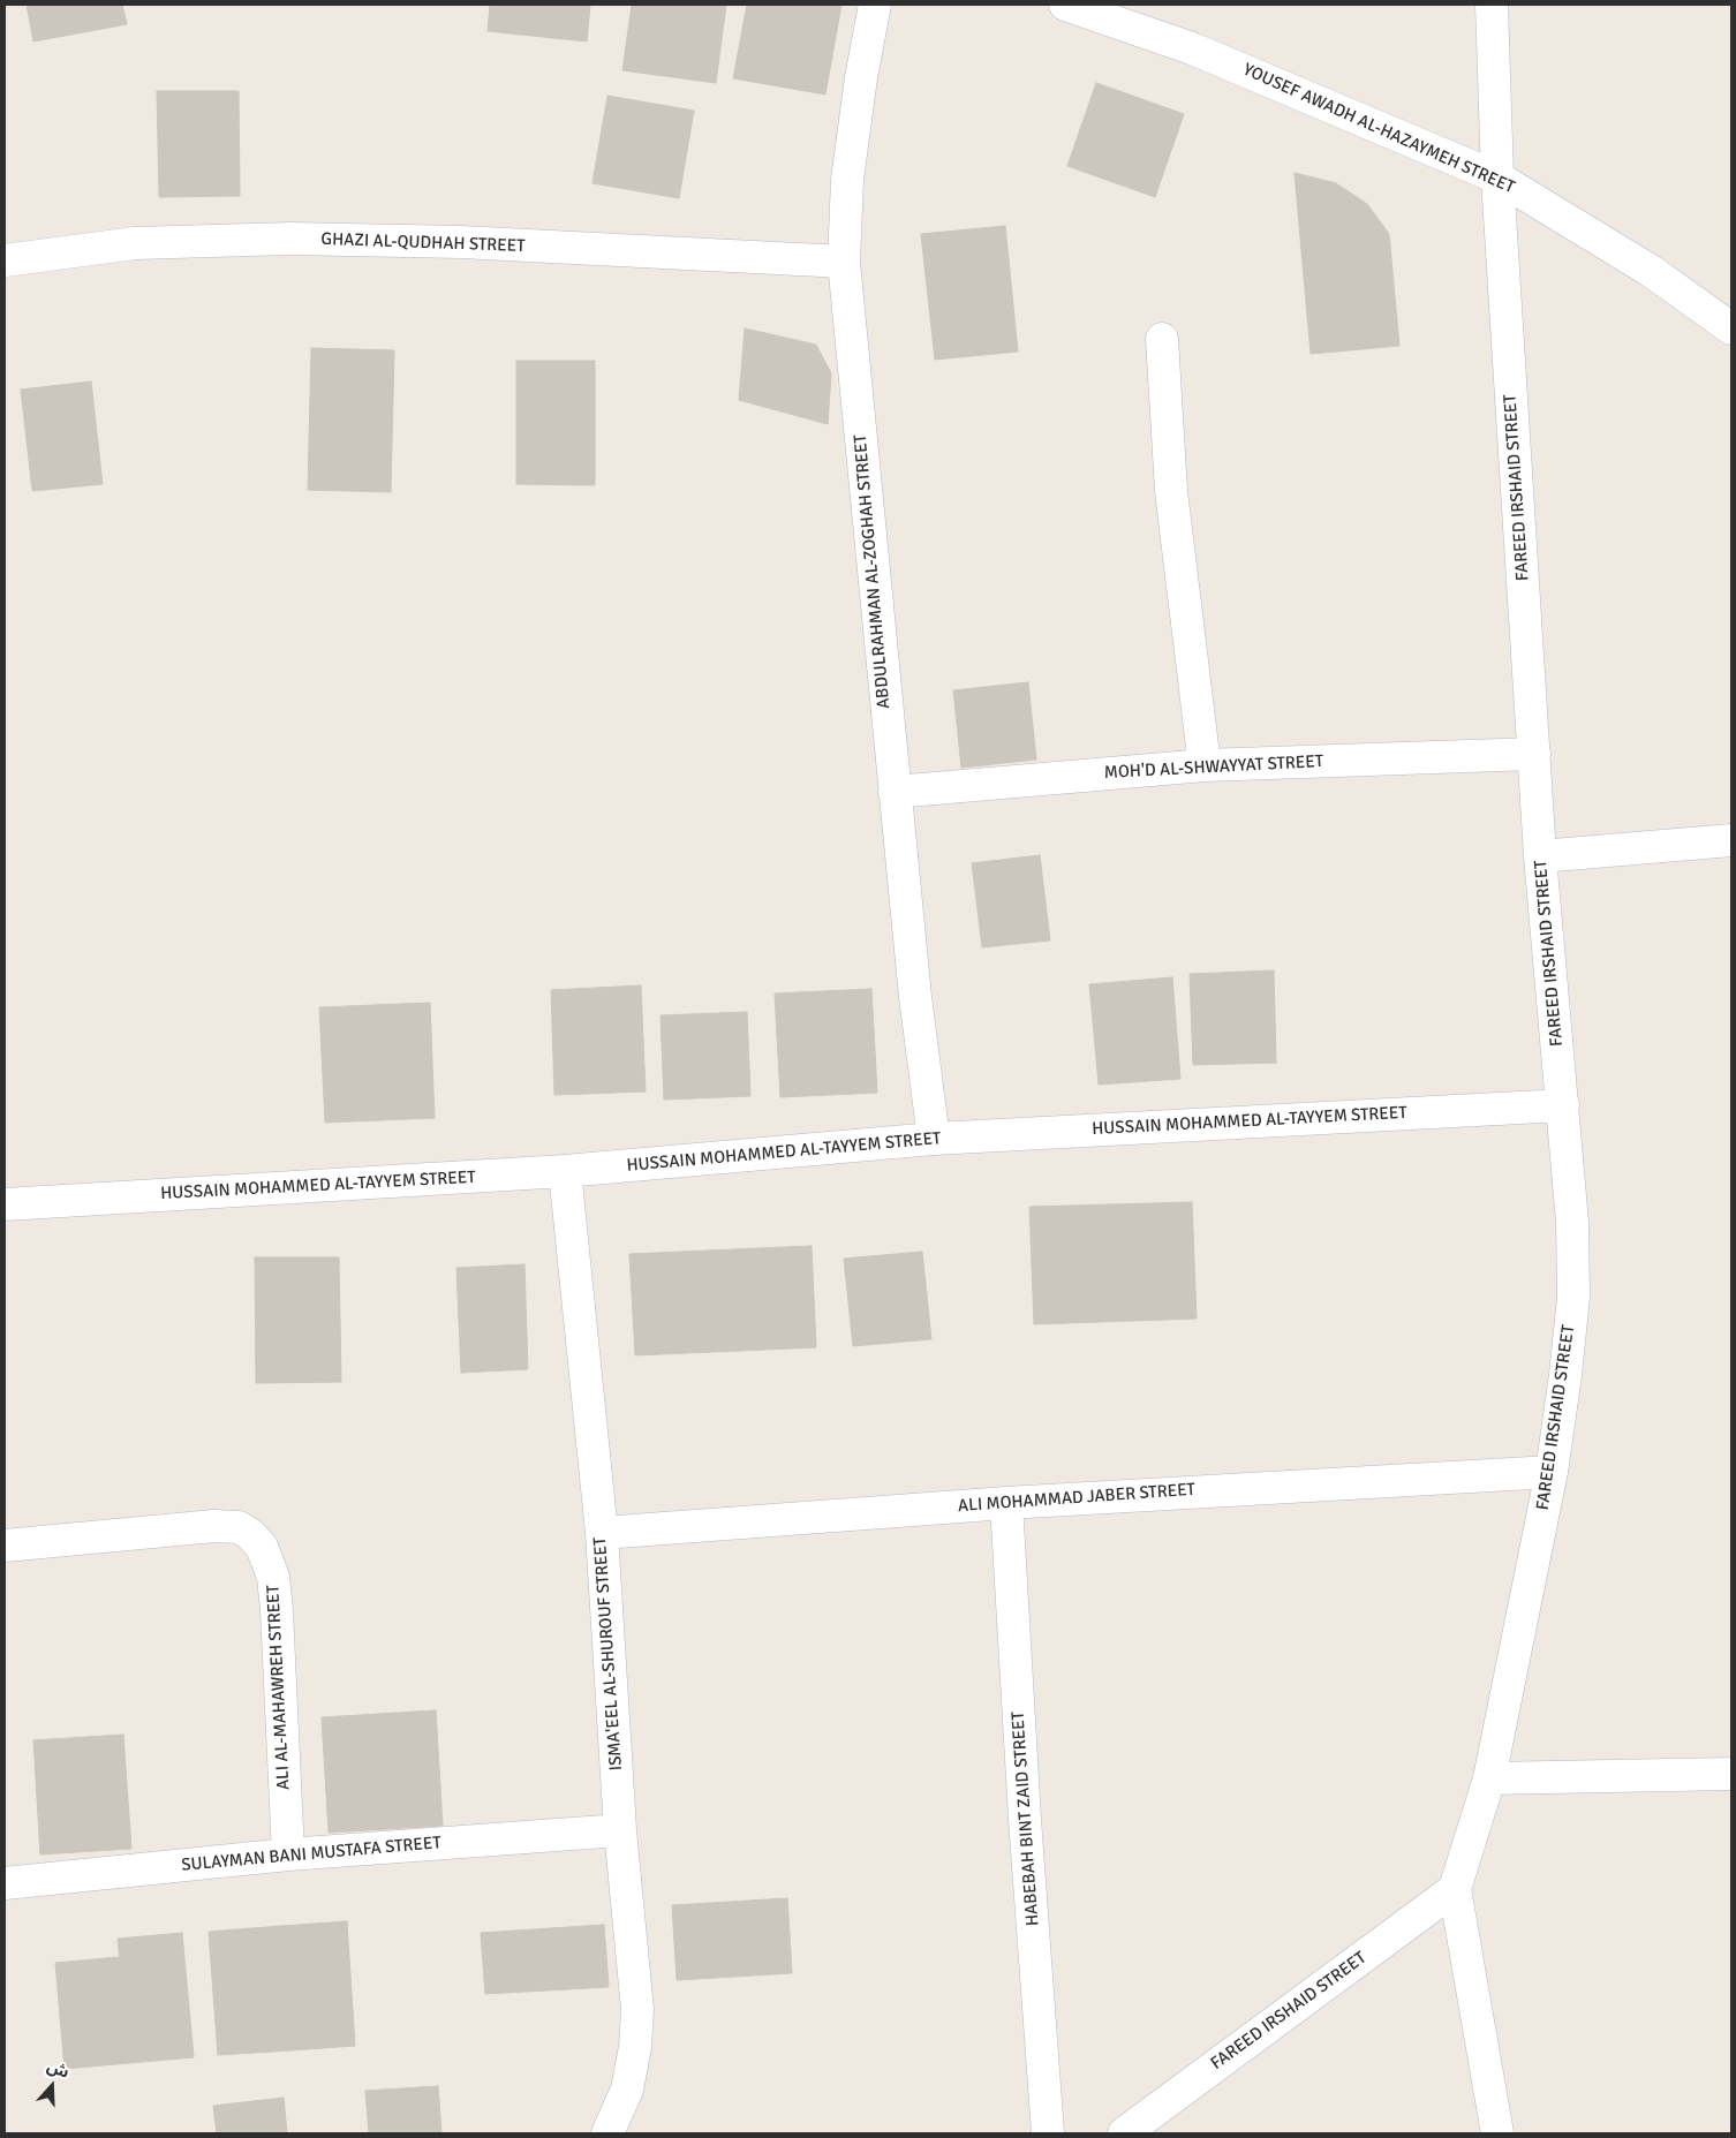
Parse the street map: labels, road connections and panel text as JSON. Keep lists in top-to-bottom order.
{
  "streets": {
    "street": [
      "YOUSEF AWADH AL-HAZAYMEH STREET",
      "GHAZI AL-QUDHAH STREET",
      "FAREED IRSHAID STREET",
      "ABDULRAHMAN AL-ZOGHAH STREET",
      "MOH'D AL-SHWAYYAT STREET",
      "HUSSAIN MOHAMMED AL-TAYYEM STREET",
      "ALI MOHAMMAD JABER STREET",
      "ISMA'EEL AL-SHUROUF STREET",
      "ALI AL-MAHAWREH STREET",
      "HABEBAH BINT ZAID STREET",
      "SULAYMAN BANI MUSTAFA STREET"
    ]
  },
  "crossings": [
    ["YOUSEF AWADH AL-HAZAYMEH STREET", "FAREED IRSHAID STREET"],
    ["GHAZI AL-QUDHAH STREET", "ABDULRAHMAN AL-ZOGHAH STREET"],
    ["FAREED IRSHAID STREET", "MOH'D AL-SHWAYYAT STREET"],
    ["FAREED IRSHAID STREET", "HUSSAIN MOHAMMED AL-TAYYEM STREET"],
    ["FAREED IRSHAID STREET", "ALI MOHAMMAD JABER STREET"],
    ["ABDULRAHMAN AL-ZOGHAH STREET", "MOH'D AL-SHWAYYAT STREET"],
    ["ABDULRAHMAN AL-ZOGHAH STREET", "HUSSAIN MOHAMMED AL-TAYYEM STREET"],
    ["HUSSAIN MOHAMMED AL-TAYYEM STREET", "ISMA'EEL AL-SHUROUF STREET"],
    ["ALI MOHAMMAD JABER STREET", "ISMA'EEL AL-SHUROUF STREET"],
    ["ALI MOHAMMAD JABER STREET", "HABEBAH BINT ZAID STREET"],
    ["ISMA'EEL AL-SHUROUF STREET", "SULAYMAN BANI MUSTAFA STREET"],
    ["ALI AL-MAHAWREH STREET", "SULAYMAN BANI MUSTAFA STREET"]
  ],
  "north": "top"
}
